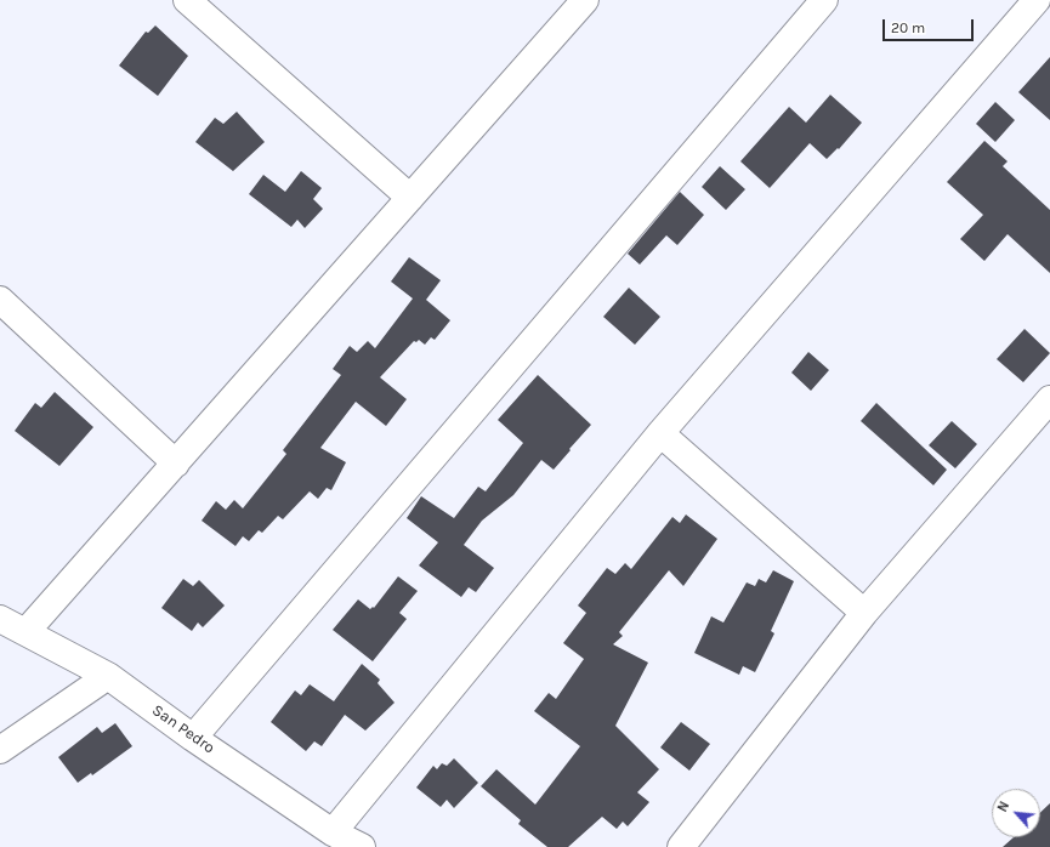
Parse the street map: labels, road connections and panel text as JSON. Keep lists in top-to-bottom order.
{
  "streets": {
    "street": ["San Pedro"]
  },
  "scale_bar": "20 m",
  "north": "top left"
}
